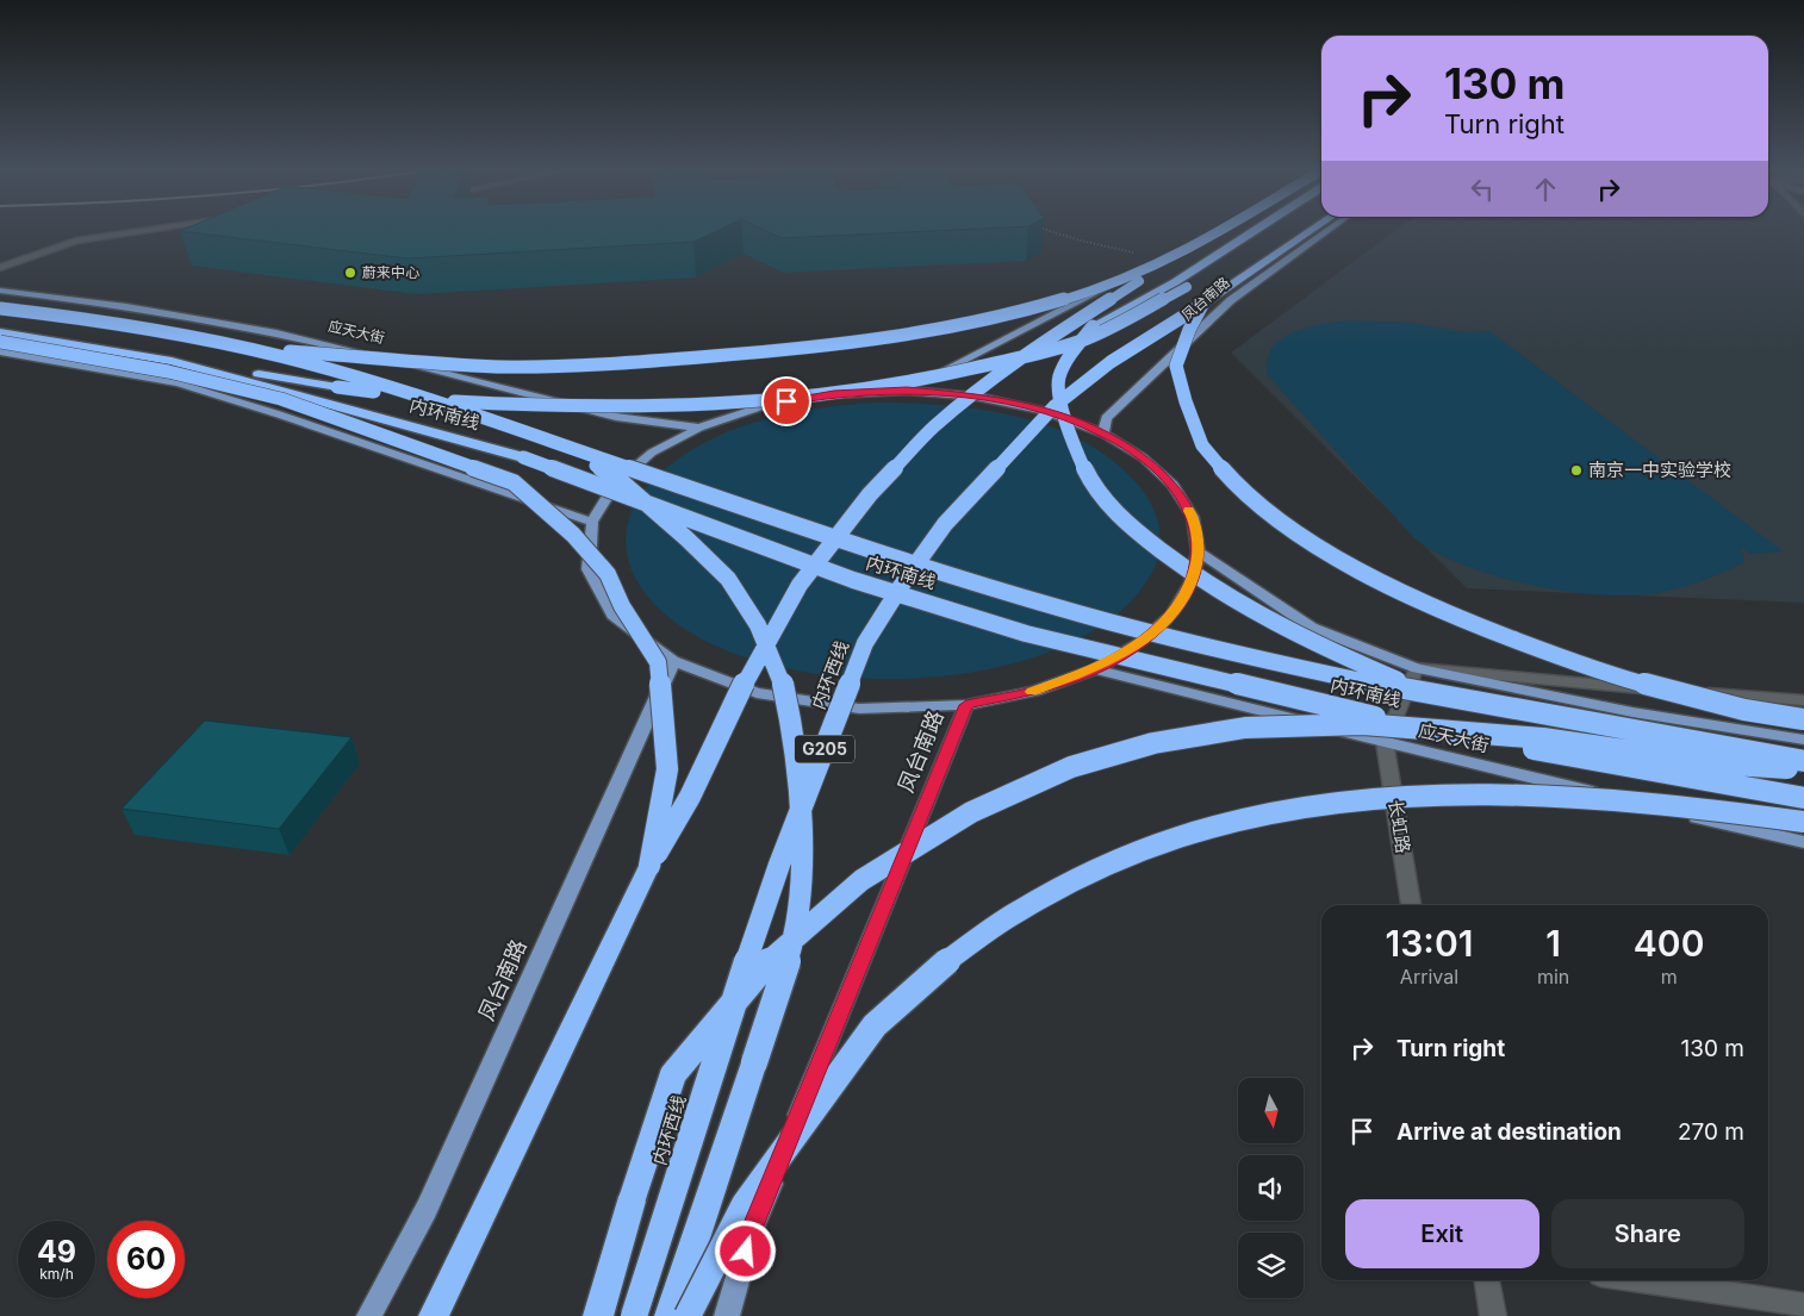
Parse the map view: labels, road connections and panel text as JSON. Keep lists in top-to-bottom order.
{
  "streets": {
    "highway": [
      "凤台南路",
      "内环南线",
      "内环西线",
      "G205"
    ],
    "main road": ["应天大街"],
    "street": ["长虹路"]
  },
  "crossings": [
    ["凤台南路", "内环西线"],
    ["应天大街", "长虹路"]
  ],
  "places": ["蔚来中心", "南京一中实验学校"],
  "north": "bottom",
  "page": {
    "turn": ["130 m", "Turn right"],
    "eta": [
      "13:01",
      "Arrival",
      "1",
      "min",
      "400",
      "m"
    ],
    "list": [
      {
        "name": "Turn right",
        "value": "130 m"
      },
      {
        "name": "Arrive at destination",
        "value": "270 m"
      }
    ],
    "buttons": ["Exit", "Share"],
    "speed": "49 km/h",
    "limit": "60"
  }
}
